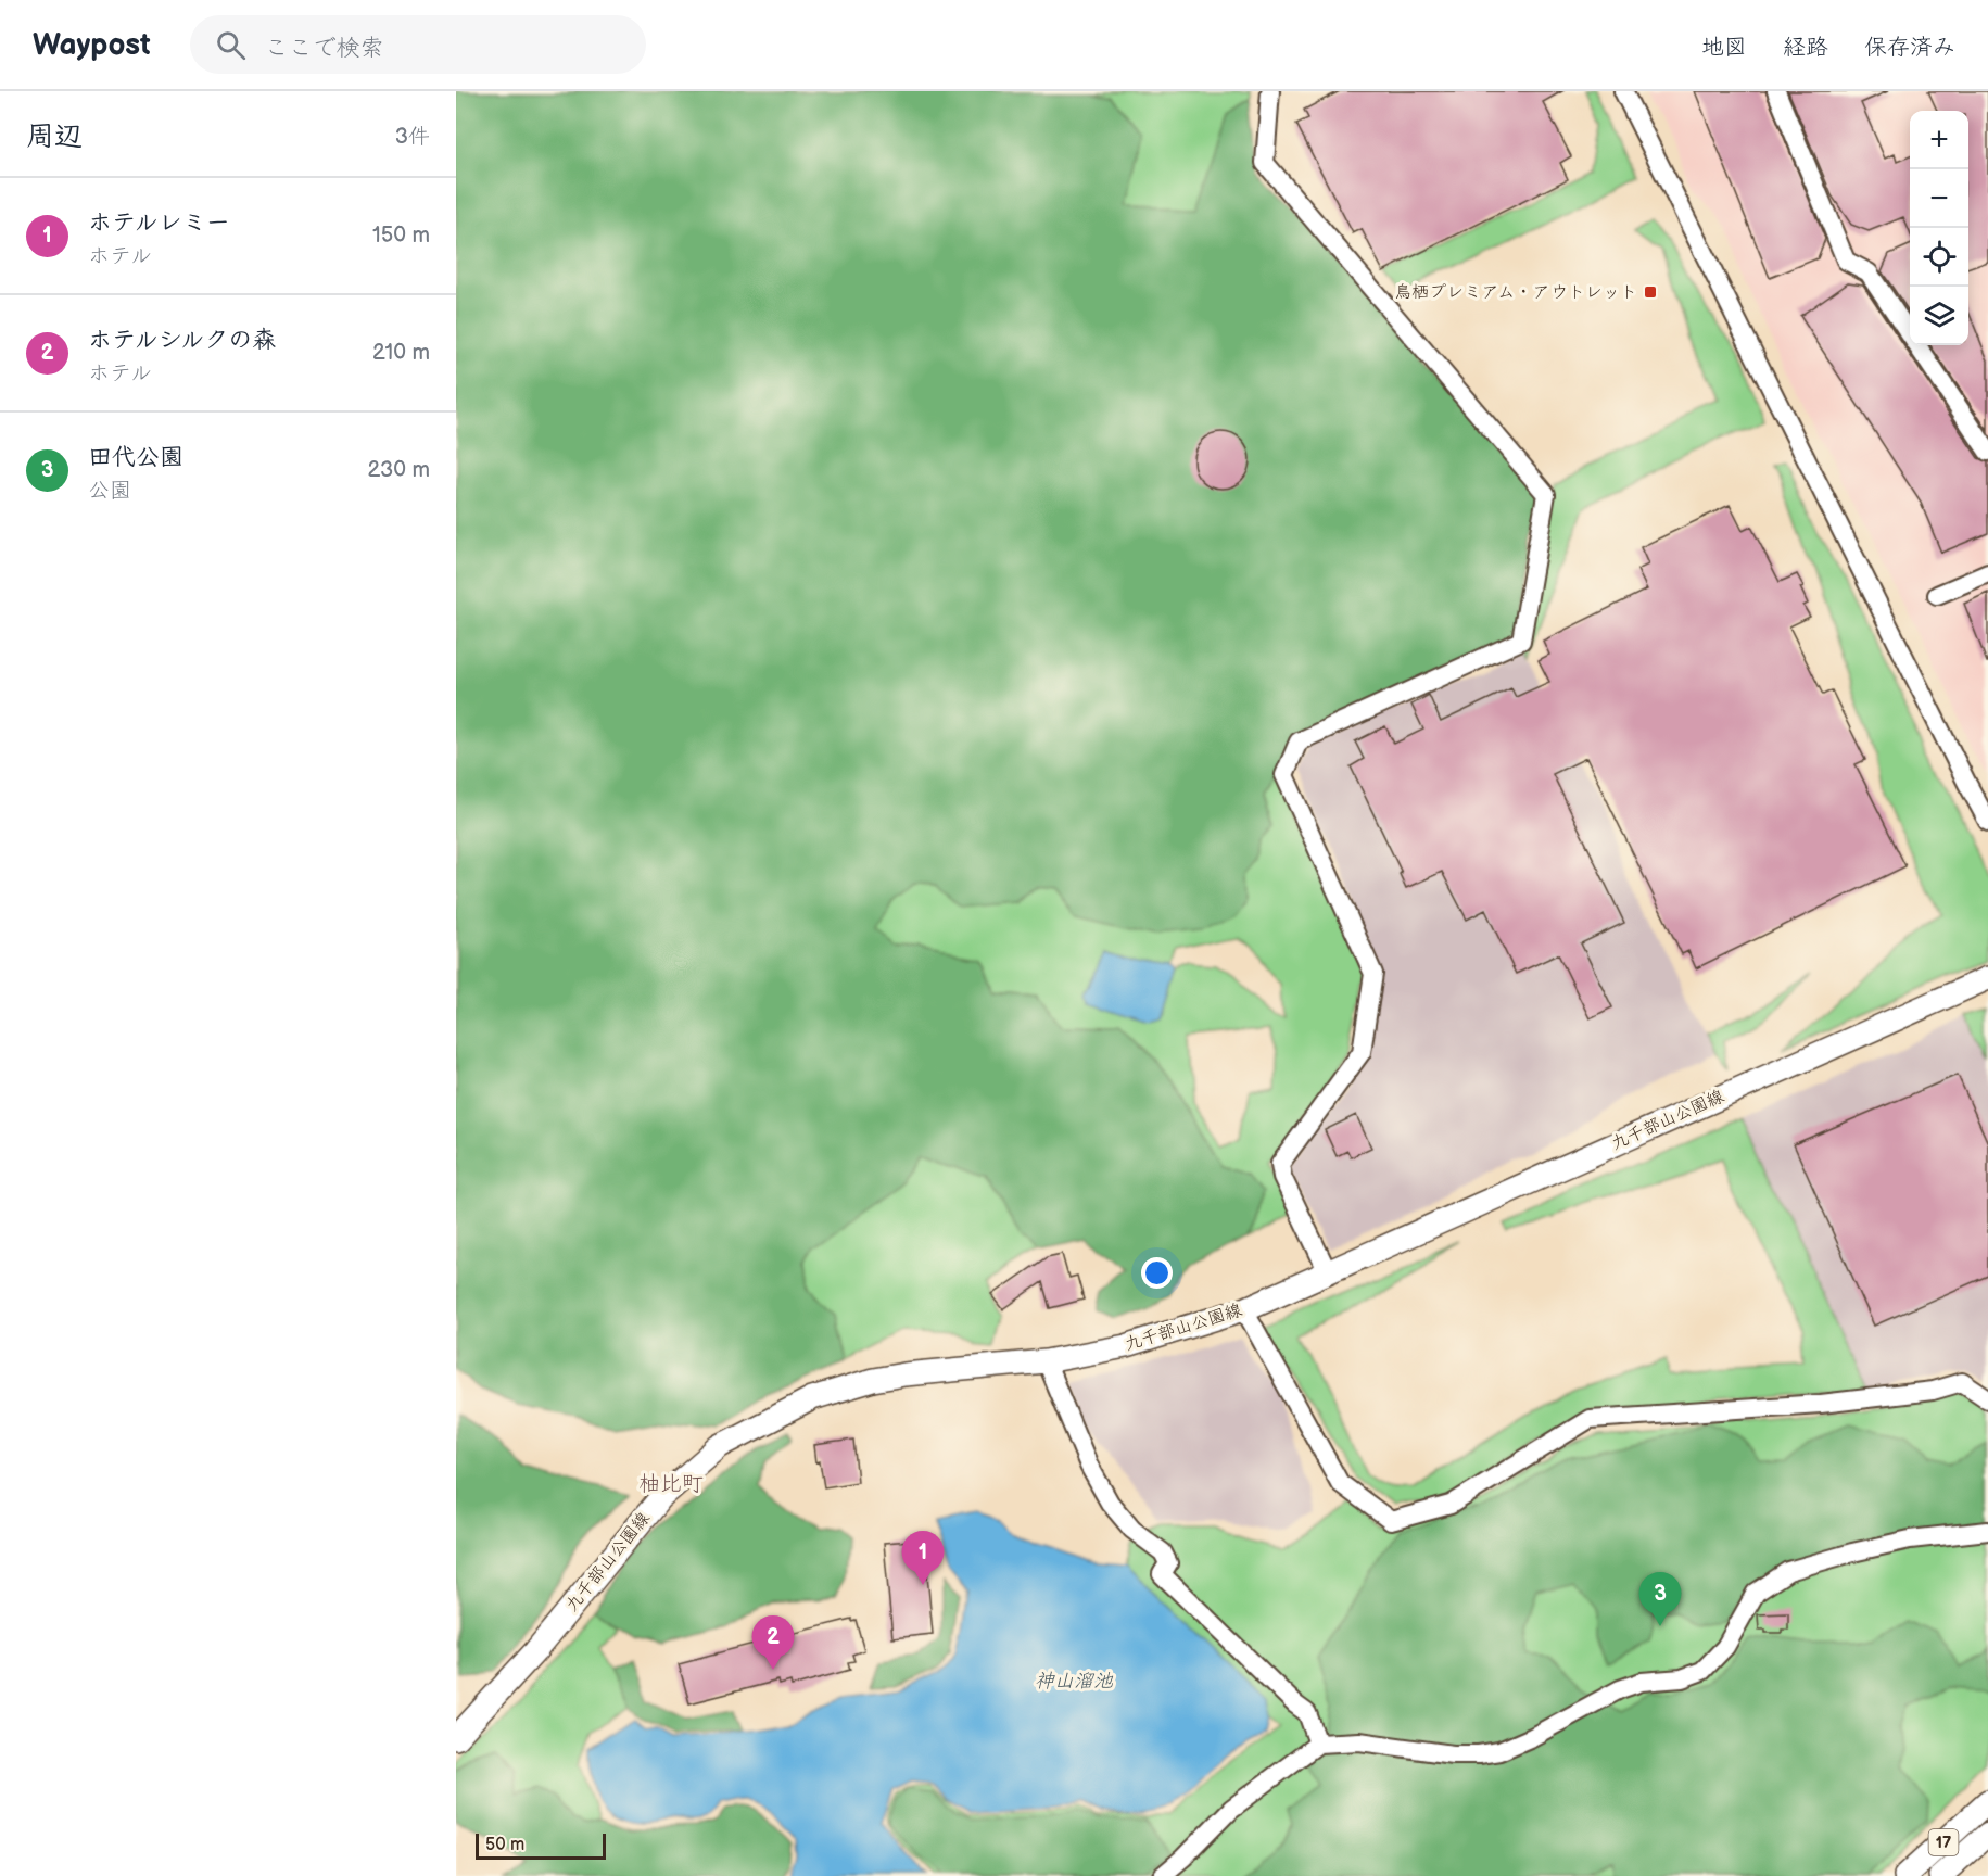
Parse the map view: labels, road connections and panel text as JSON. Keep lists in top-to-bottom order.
{
  "streets": {
    "main road": ["九千部山公園線", "17"]
  },
  "districts": ["柚比町"],
  "water": ["神山溜池"],
  "places": {
    "transit": ["鳥栖プレミアム・アウトレット"]
  },
  "scale_bar": "50 m",
  "page": {
    "header": "Waypost",
    "search": "ここで検索",
    "nav": ["地図", "経路", "保存済み"],
    "heading": ["周辺", "3件"],
    "map_buttons": ["+", "−"],
    "list": [
      {
        "mark": "1",
        "name": "ホテルレミー",
        "note": "ホテル",
        "value": "150 m"
      },
      {
        "mark": "2",
        "name": "ホテルシルクの森",
        "note": "ホテル",
        "value": "210 m"
      },
      {
        "mark": "3",
        "name": "田代公園",
        "note": "公園",
        "value": "230 m"
      }
    ],
    "pins": ["1", "3", "2"],
    "scale": "50 m"
  }
}
